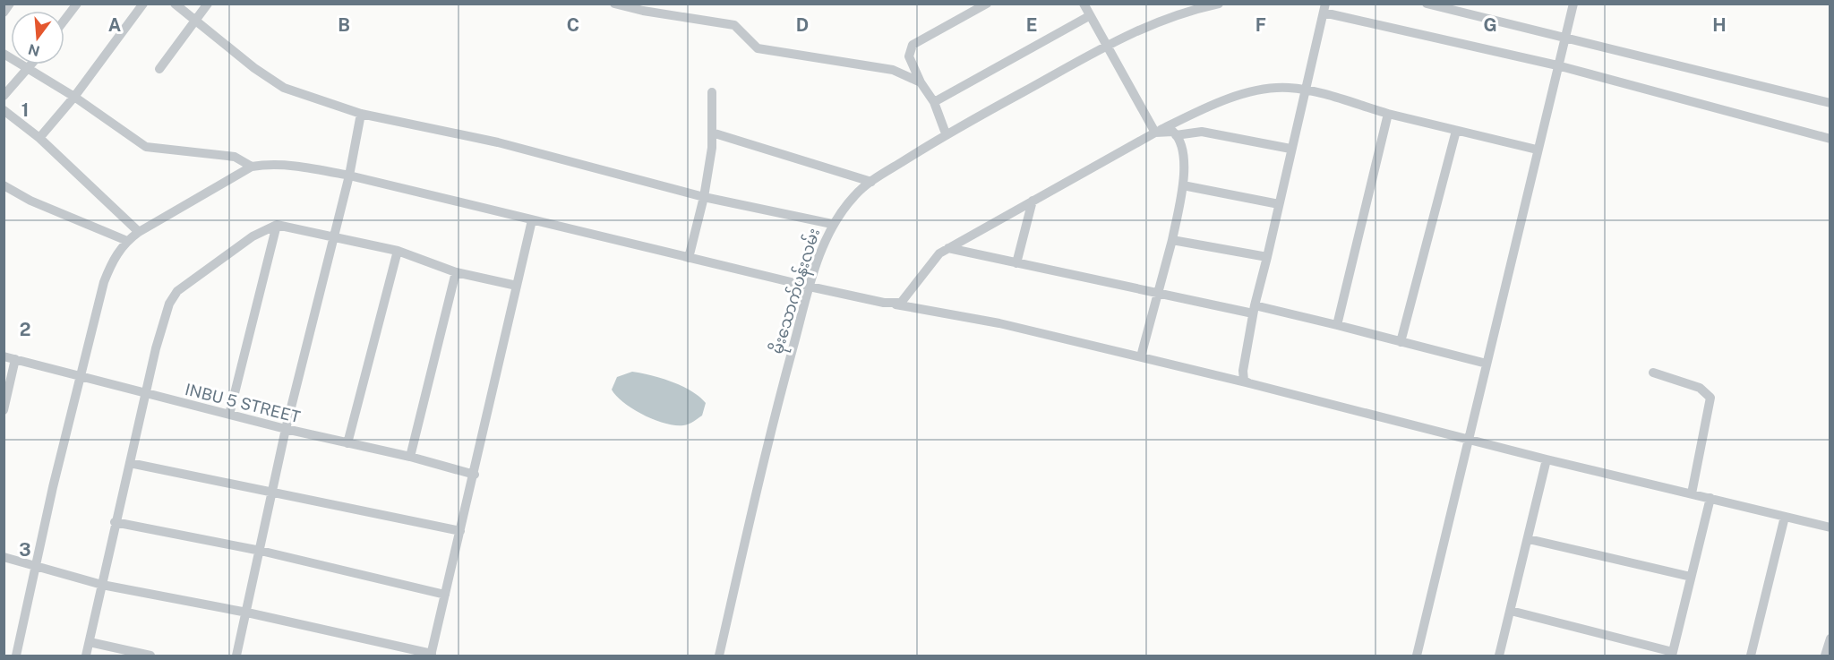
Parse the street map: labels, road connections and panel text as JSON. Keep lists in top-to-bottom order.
{
  "streets": {
    "street": ["မိုးသောက်ပန်းလမ်း", "INBU 5 STREET"]
  },
  "north": "bottom",
  "grid": {
    "columns": [
      "A",
      "B",
      "C",
      "D",
      "E",
      "F",
      "G",
      "H"
    ],
    "rows": ["1", "2", "3"]
  }
}
